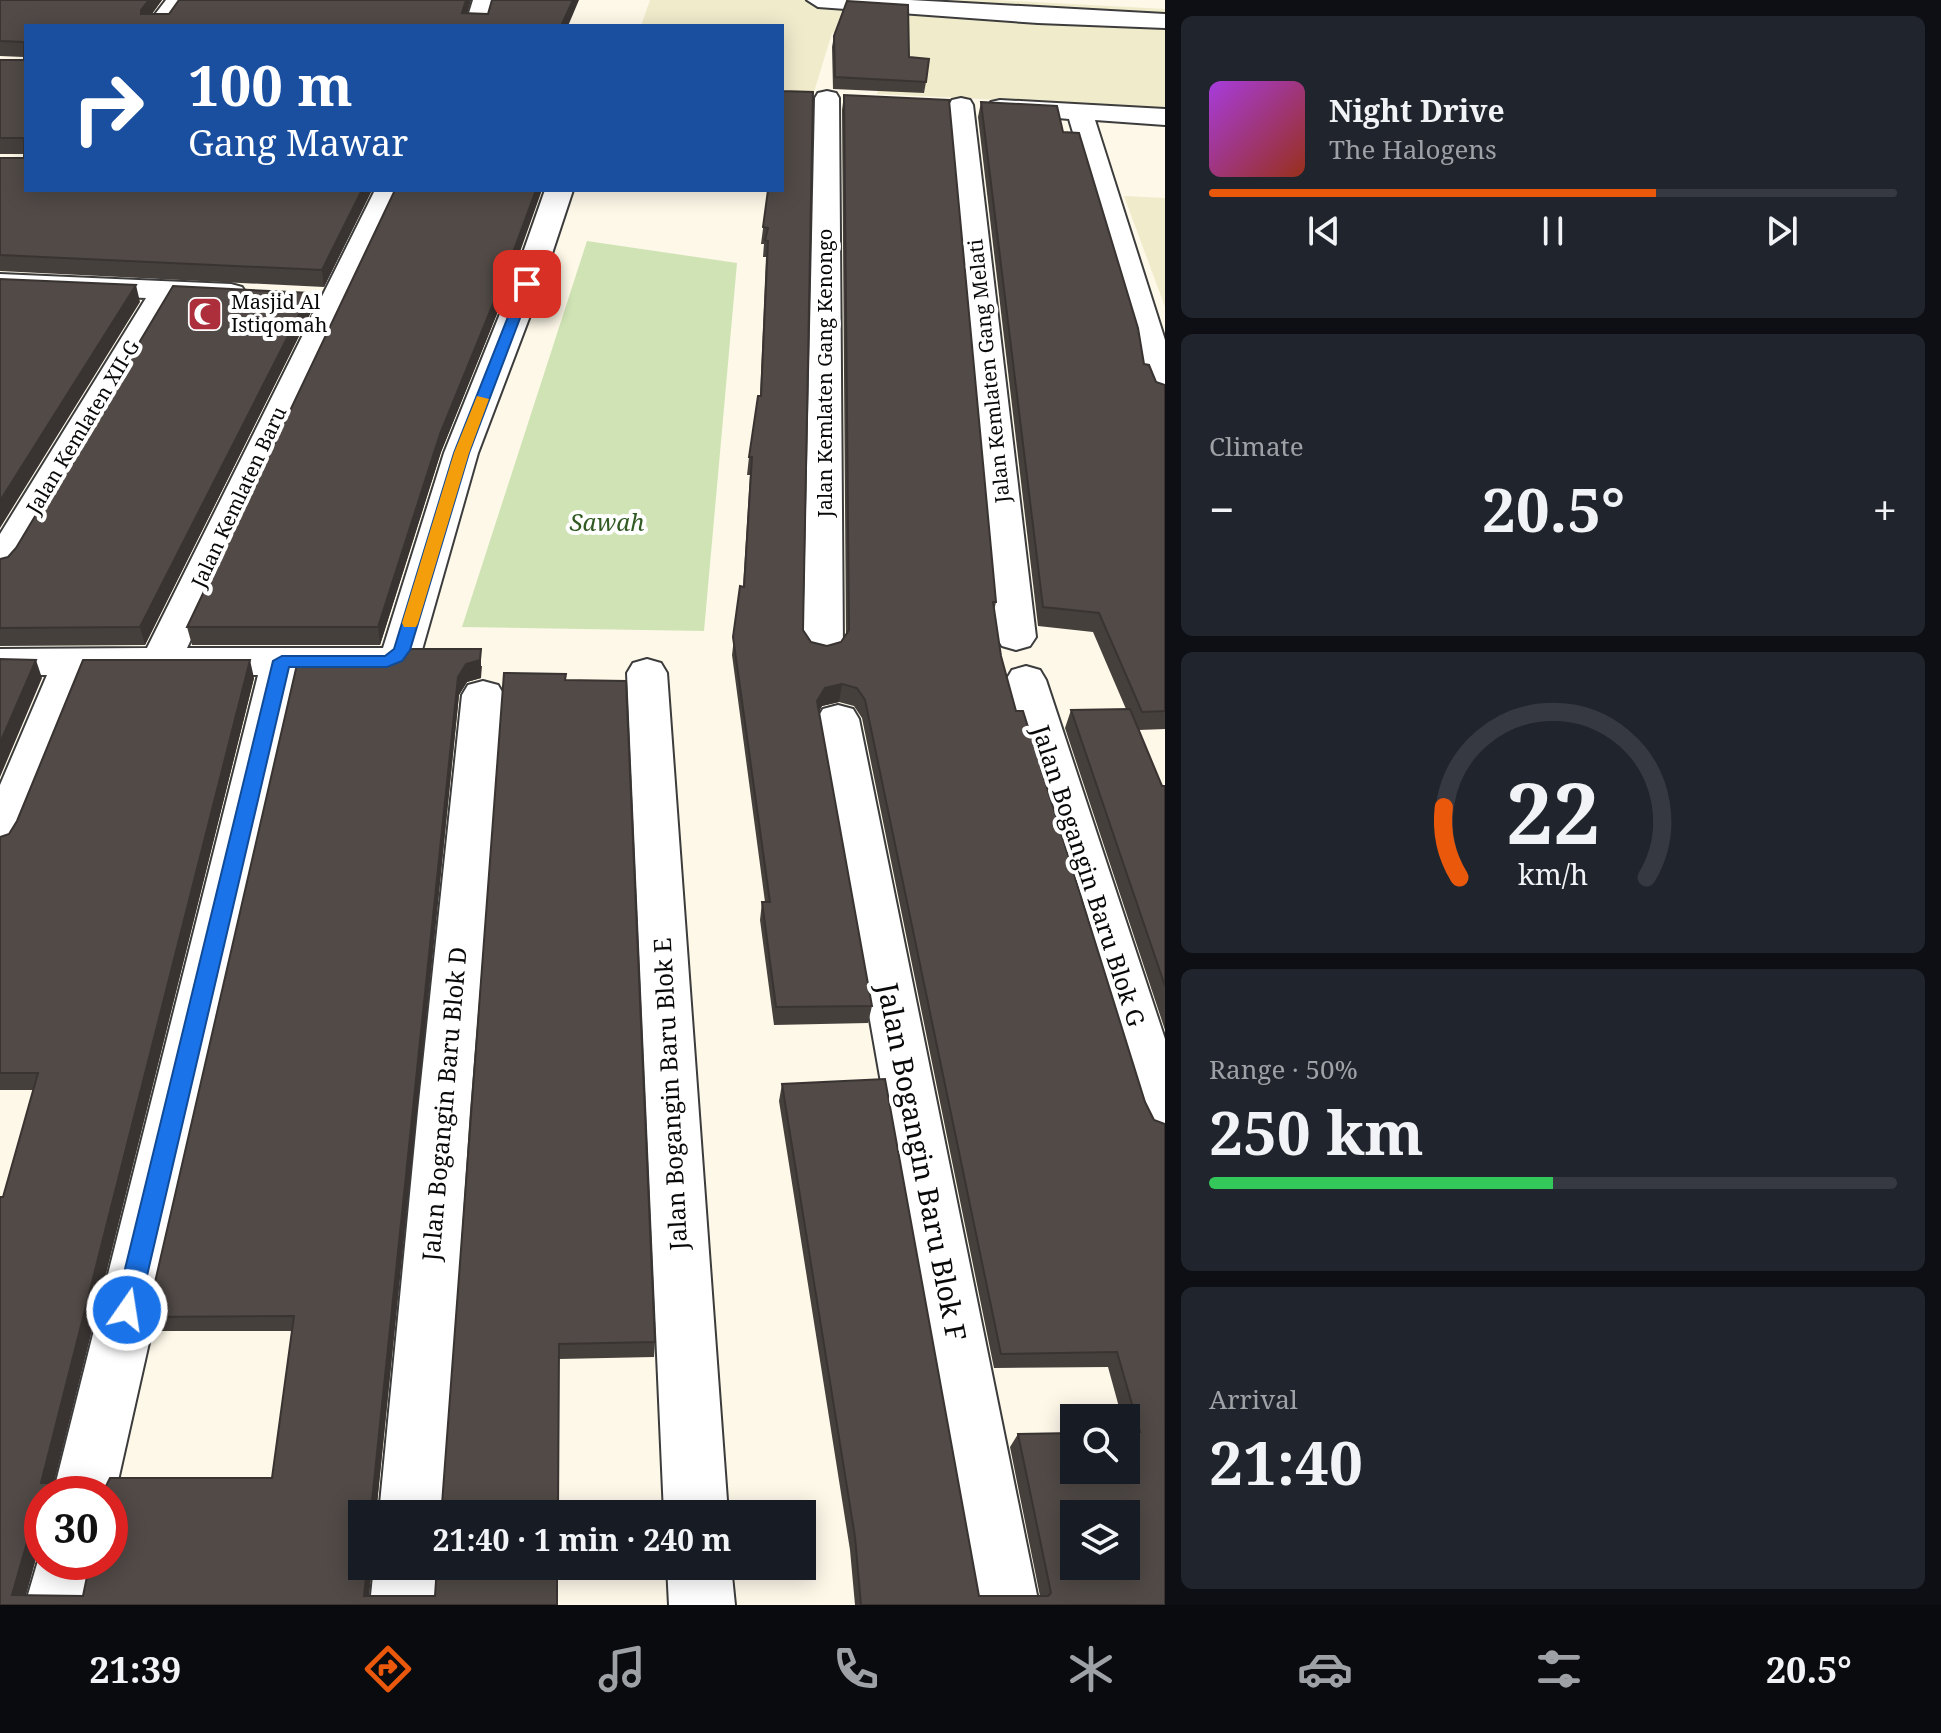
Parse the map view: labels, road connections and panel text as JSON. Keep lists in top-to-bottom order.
{
  "streets": {
    "street": [
      "Jalan Kemlaten Gang Melati",
      "Jalan Kemlaten Gang Kenongo",
      "Jalan Kemlaten XII-G",
      "Jalan Kemlaten Baru",
      "Jalan Bogangin Baru Blok G",
      "Jalan Bogangin Baru Blok E",
      "Jalan Bogangin Baru Blok D",
      "Jalan Bogangin Baru Blok F"
    ]
  },
  "crossings": [
    ["Jalan Kemlaten Gang Melati", "Jalan Bogangin Baru Blok G"]
  ],
  "parks": ["Sawah"],
  "places": {
    "mosque": ["Masjid Al Istiqomah"]
  },
  "page": {
    "turn": ["100 m", "Gang Mawar"],
    "song": ["Night Drive", "The Halogens"],
    "tile": [
      "Climate",
      ["Range · 50%", "250 km"],
      ["Arrival", "21:40"]
    ],
    "heat": ["−", "20.5°", "+"],
    "limit": "30",
    "trip": "21:40 · 1 min · 240 m",
    "tabs": ["21:39", "20.5°"],
    "gauge": ["22", "km/h"]
  }
}
